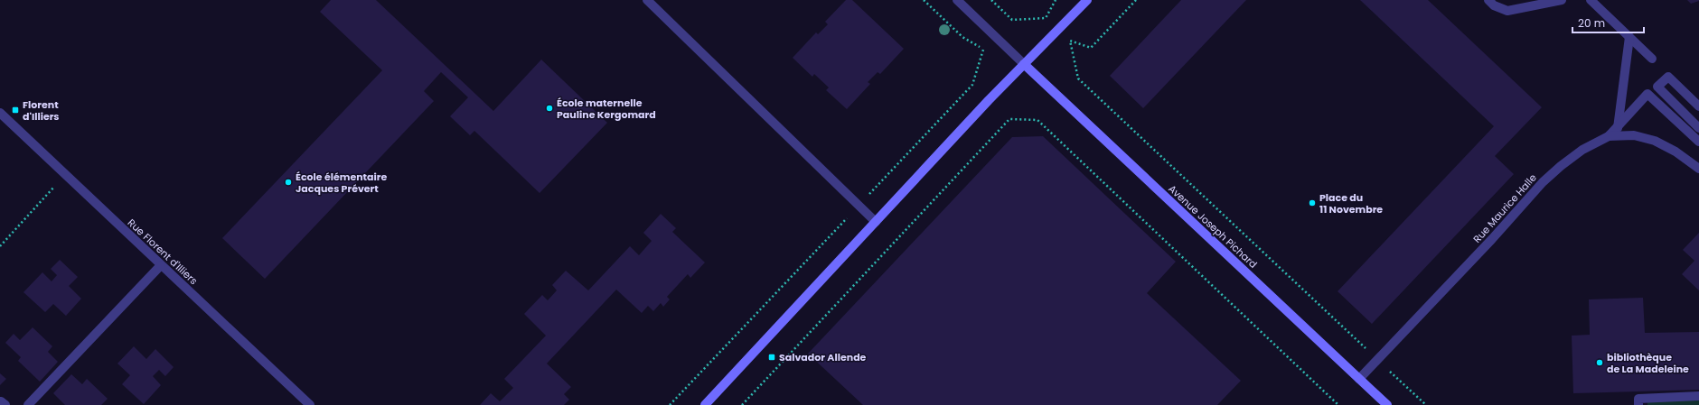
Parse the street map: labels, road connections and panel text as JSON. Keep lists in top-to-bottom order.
{
  "streets": {
    "street": ["Rue Maurice Halle", "Avenue Joseph Pichard", "Rue Florent d'Illiers"]
  },
  "crossings": [
    ["Rue Maurice Halle", "Avenue Joseph Pichard"]
  ],
  "places": {
    "other": [
      "École maternelle Pauline Kergomard",
      "École élémentaire Jacques Prévert",
      "Place du 11 Novembre",
      "bibliothèque de La Madeleine"
    ],
    "transit": ["Florent d'Illiers", "Salvador Allende"]
  },
  "scale_bar": "20 m"
}
